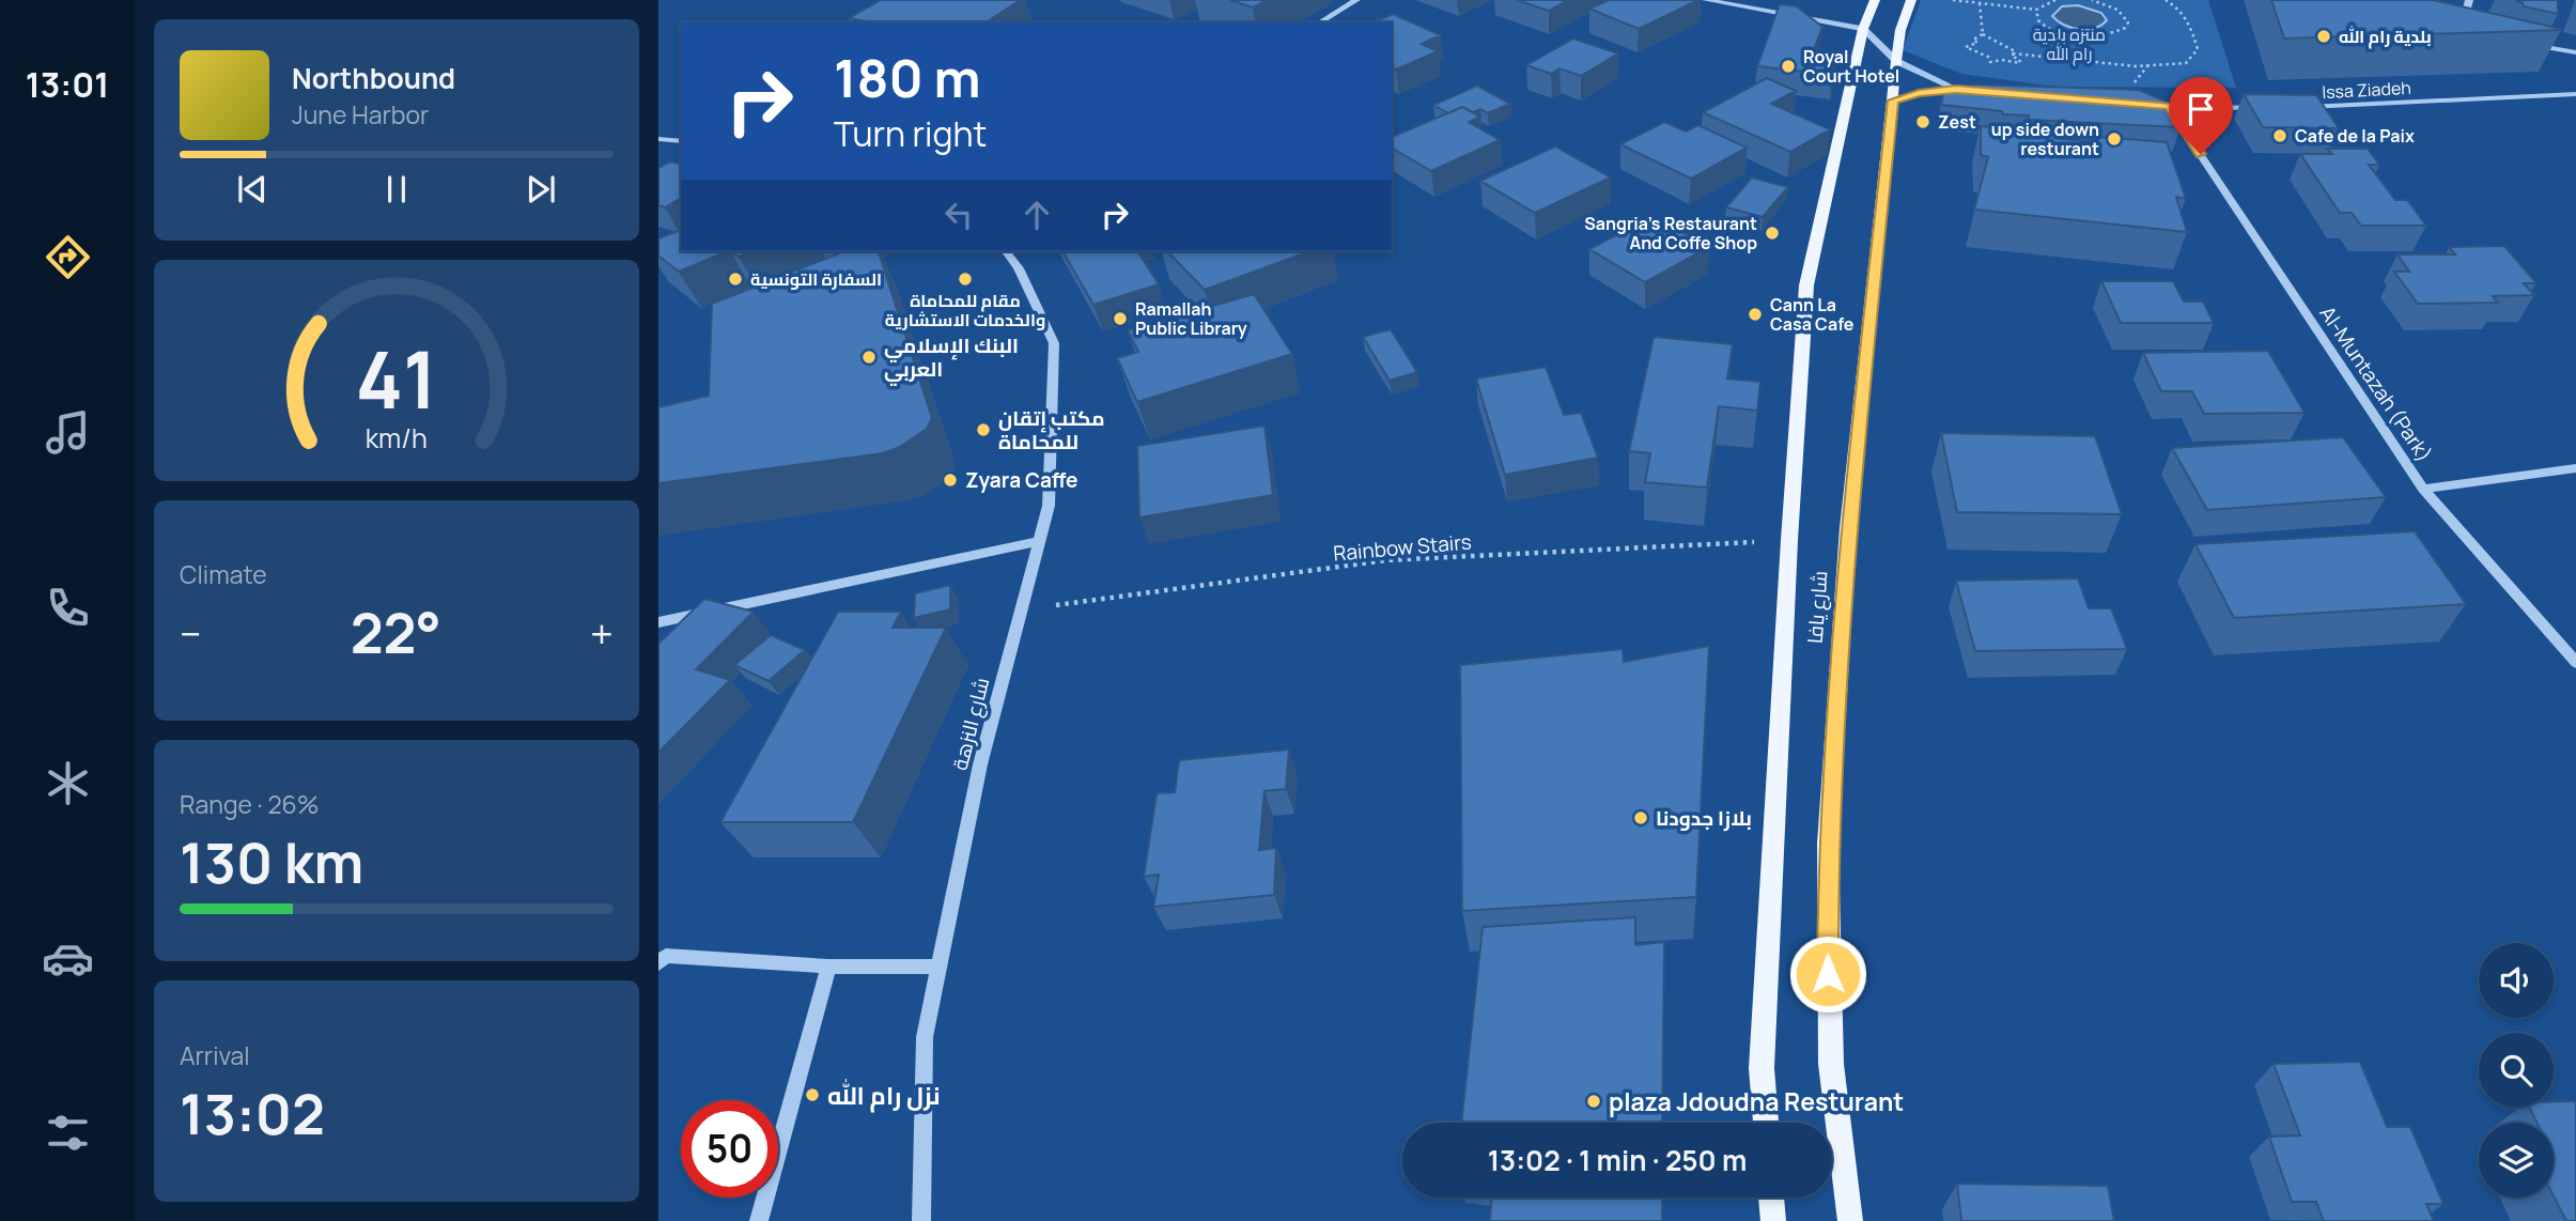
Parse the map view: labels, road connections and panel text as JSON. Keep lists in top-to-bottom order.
{
  "streets": {
    "main road": ["شارع يافا"],
    "street": ["Issa Ziadeh", "Al-Muntazah (Park)", "شارع النزهة"],
    "path": ["Rainbow Stairs"]
  },
  "crossings": [
    ["Rainbow Stairs", "شارع يافا"],
    ["Rainbow Stairs", "شارع النزهة"]
  ],
  "parks": ["منتزه بلدية رام الله"],
  "places": [
    "بلدية رام الله",
    "Royal Court Hotel",
    "Zest",
    "Cafe de la Paix",
    "up side down resturant",
    "Sangria's Restaurant And Coffe Shop",
    "السفارة التونسية",
    "مقام للمحاماة والخدمات الاستشارية",
    "Cann La Casa Cafe",
    "Ramallah Public Library",
    "البنك الإسلامي العربي",
    "مكتب إتقان للمحاماة",
    "Zyara Caffe",
    "بلازا جدودنا",
    "نزل رام الله",
    "plaza Jdoudna Resturant"
  ],
  "page": {
    "tabs": "13:01",
    "turn": ["180 m", "Turn right"],
    "song": ["Northbound", "June Harbor"],
    "tile": [
      "Climate",
      ["Range · 26%", "130 km"],
      ["Arrival", "13:02"]
    ],
    "heat": ["−", "22°", "+"],
    "limit": "50",
    "trip": "13:02 · 1 min · 250 m",
    "gauge": ["41", "km/h"]
  }
}
